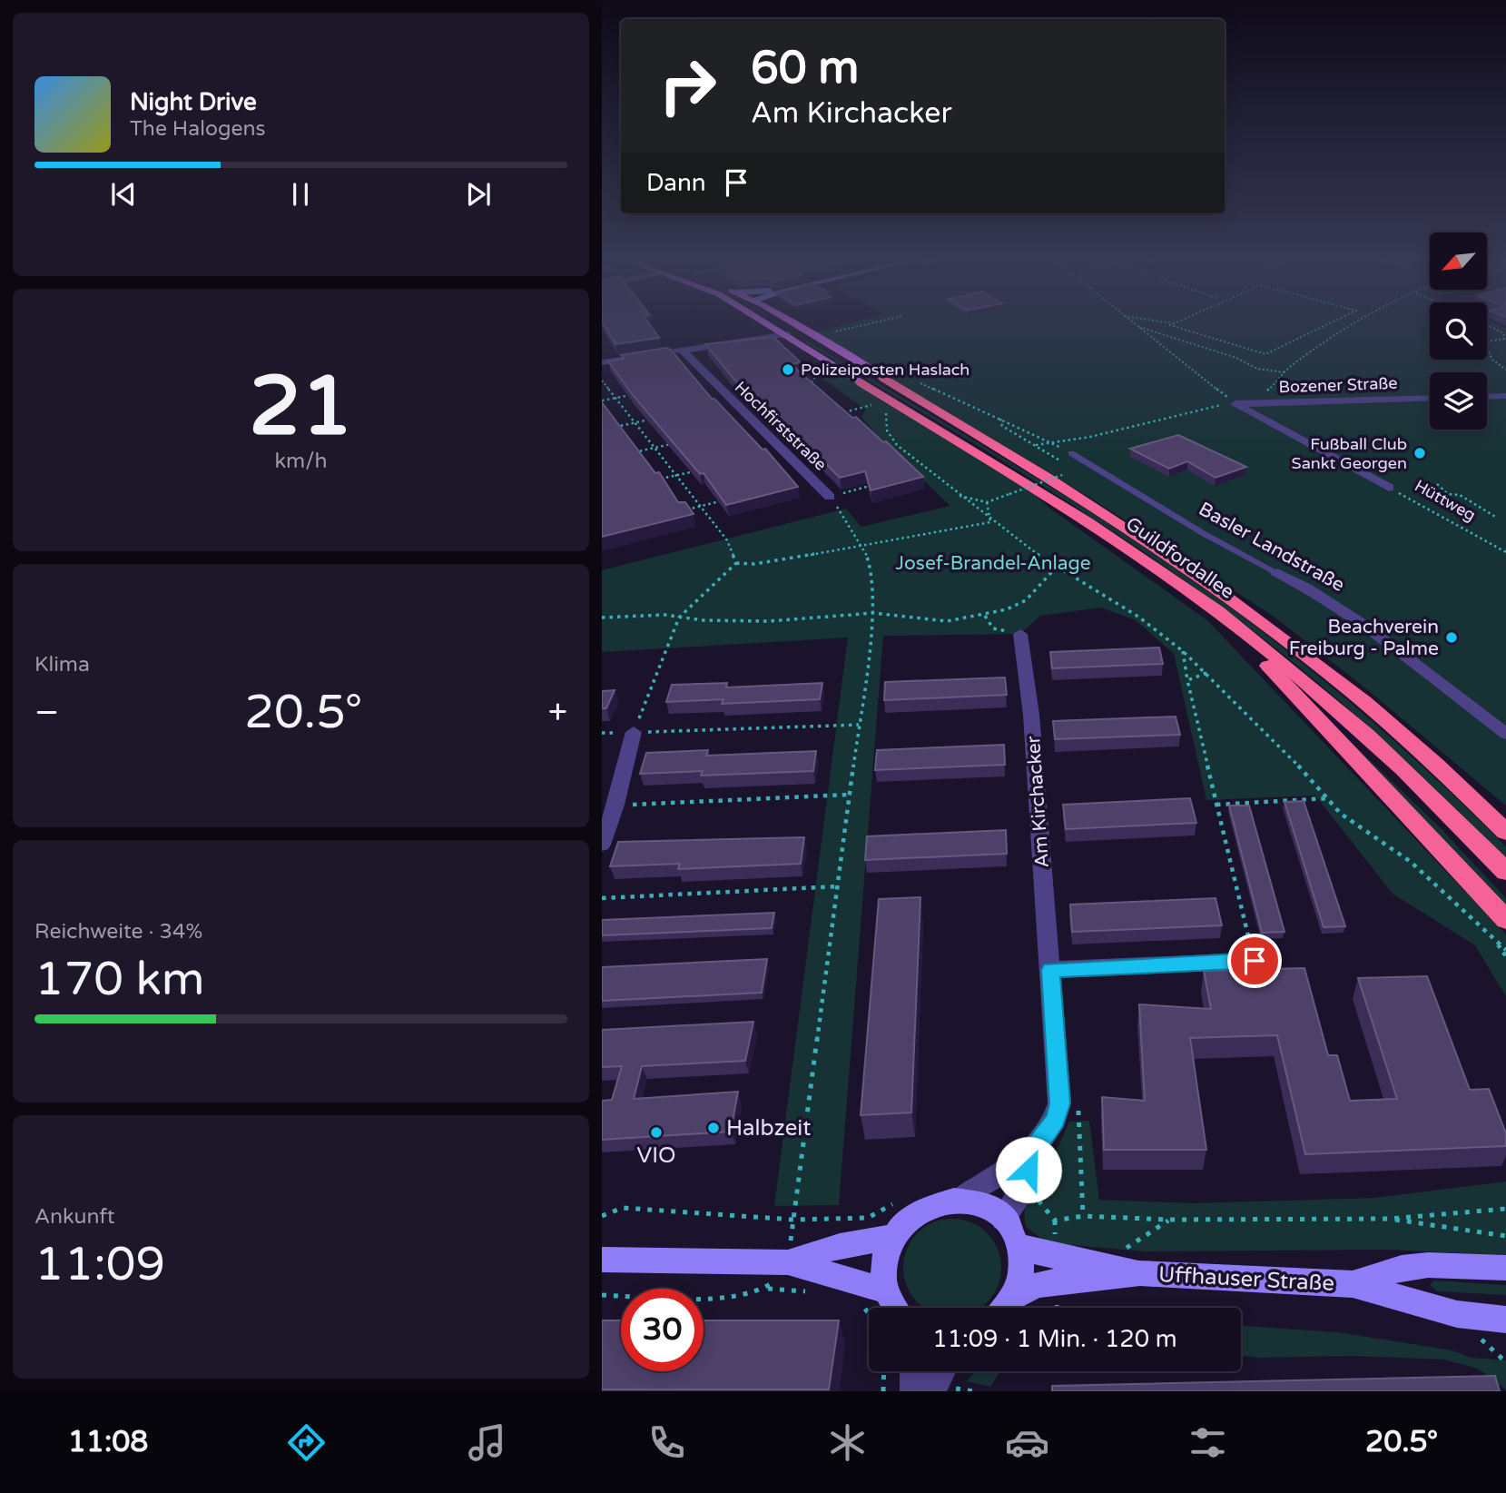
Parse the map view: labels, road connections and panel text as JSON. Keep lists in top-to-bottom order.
{
  "streets": {
    "highway": ["Guildfordallee"],
    "street": [
      "Bozener Straße",
      "Hochfirststraße",
      "Hüttweg",
      "Basler Landstraße",
      "Am Kirchacker",
      "Uffhauser Straße"
    ]
  },
  "crossings": [
    ["Bozener Straße", "Hüttweg"],
    ["Am Kirchacker", "Uffhauser Straße"]
  ],
  "parks": ["Josef-Brandel-Anlage"],
  "places": [
    "Polizeiposten Haslach",
    "Fußball Club Sankt Georgen",
    "Beachverein Freiburg - Palme",
    "Halbzeit",
    "VIO"
  ],
  "north": "bottom left",
  "page": {
    "turn": ["60 m", "Am Kirchacker"],
    "song": ["Night Drive", "The Halogens"],
    "then": "Dann",
    "tile": [
      ["21", "km/h"],
      "Klima",
      ["Reichweite · 34%", "170 km"],
      ["Ankunft", "11:09"]
    ],
    "heat": ["−", "20.5°", "+"],
    "limit": "30",
    "trip": "11:09 · 1 Min. · 120 m",
    "tabs": ["11:08", "20.5°"]
  }
}
